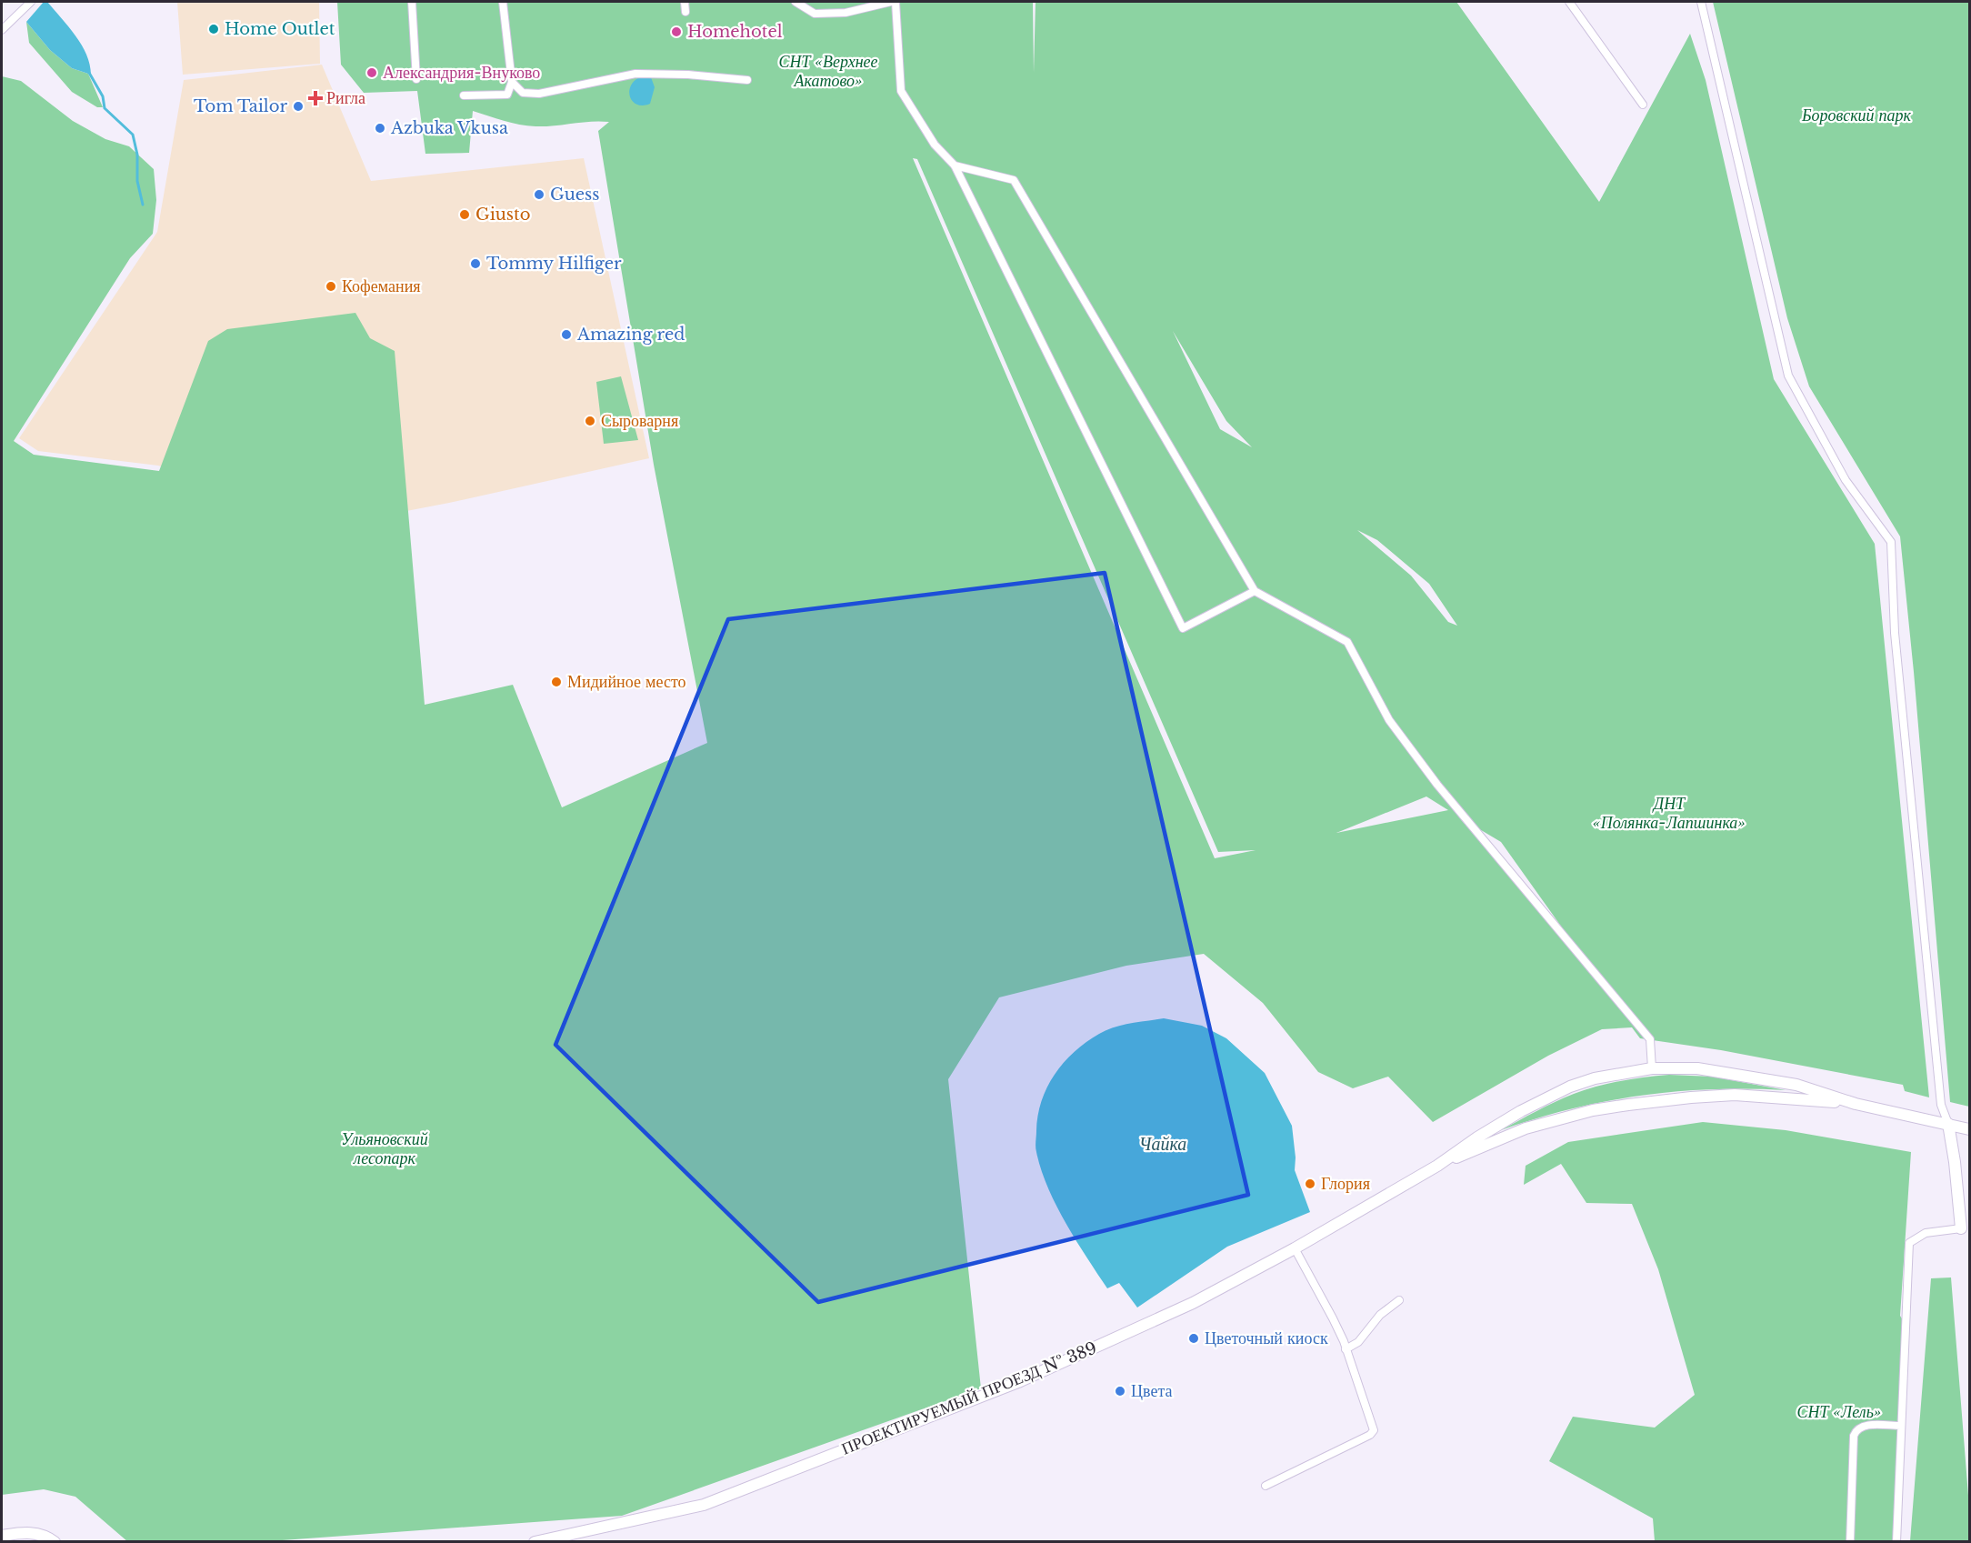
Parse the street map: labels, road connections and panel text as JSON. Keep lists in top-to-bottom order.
{
  "streets": {
    "main road": ["ПРОЕКТИРУЕМЫЙ ПРОЕЗД № 389"]
  },
  "water": ["Чайка"],
  "parks": [
    "СНТ «Верхнее Акатово»",
    "Боровский парк",
    "ДНТ «Полянка-Лапшинка»",
    "Ульяновский лесопарк",
    "СНТ «Лель»"
  ],
  "places": {
    "other": [
      "Home Outlet",
      "Homehotel",
      "Александрия-Внуково",
      "Tom Tailor",
      "Azbuka Vkusa",
      "Guess",
      "Giusto",
      "Tommy Hilfiger",
      "Кофемания",
      "Amazing red",
      "Сыроварня",
      "Мидийное место",
      "Глория",
      "Цветочный киоск",
      "Цвета"
    ],
    "health": ["Ригла"]
  }
}
